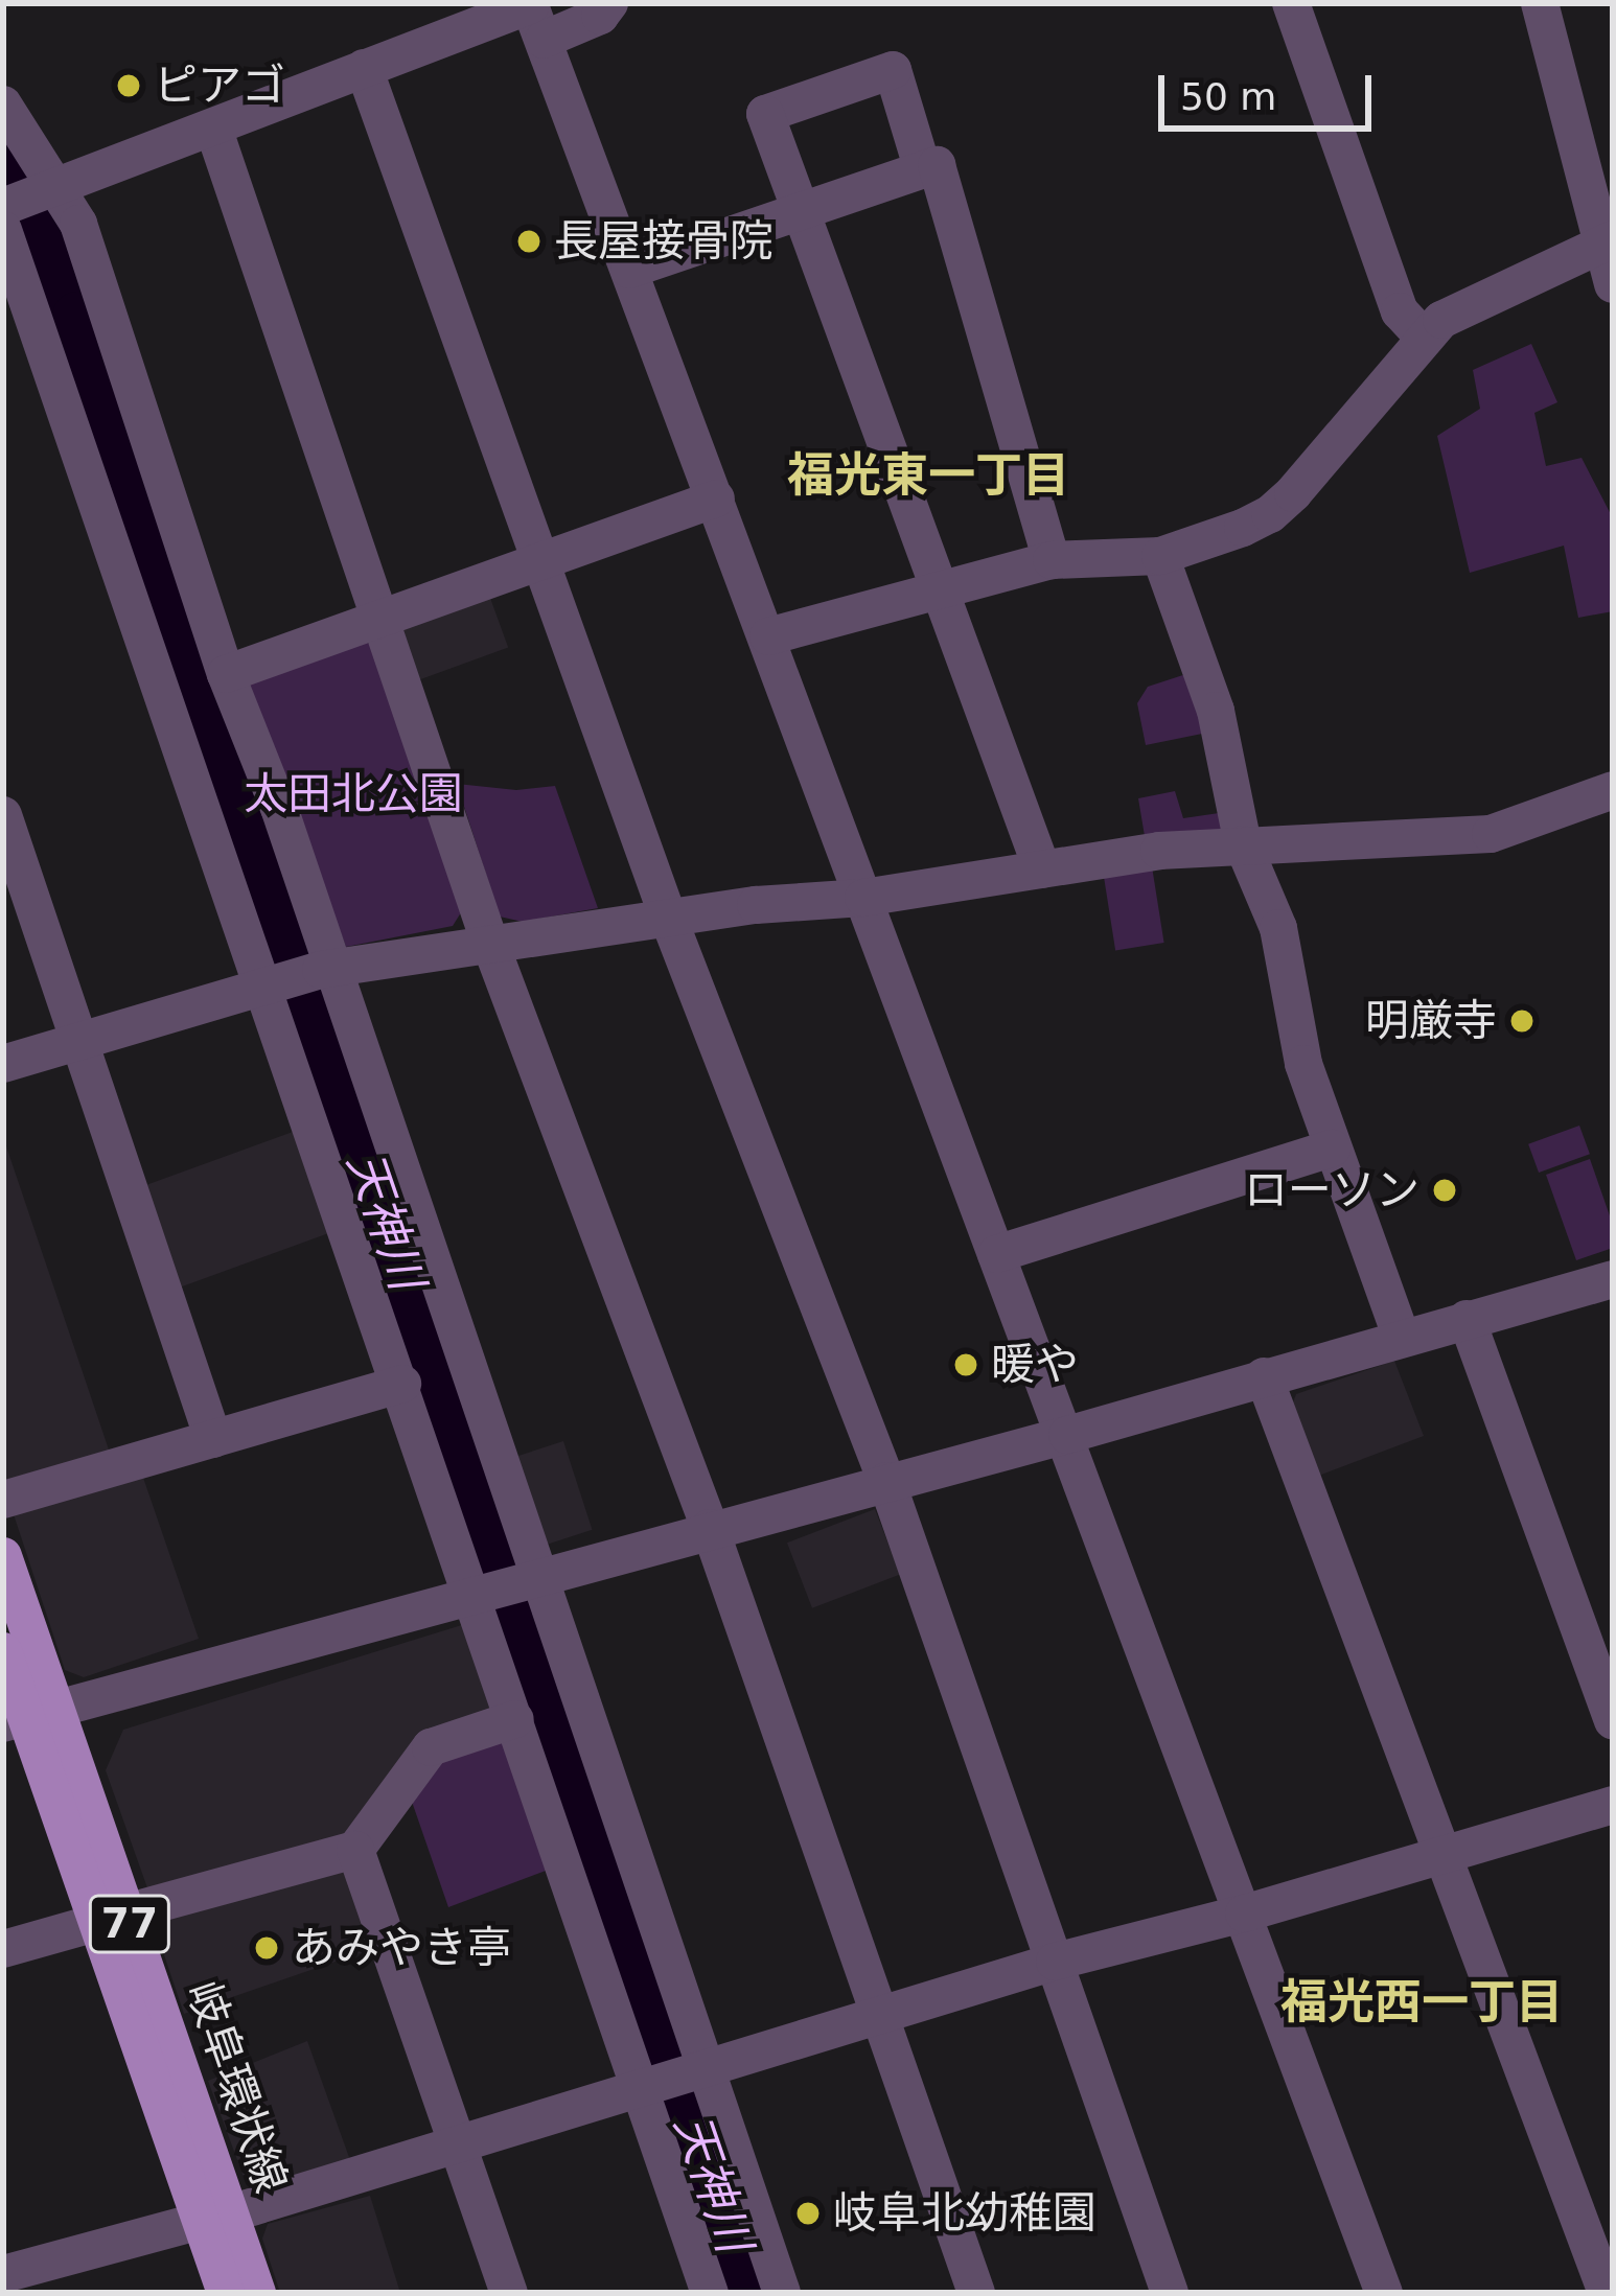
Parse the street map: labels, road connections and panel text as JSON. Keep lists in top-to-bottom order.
{
  "streets": {
    "main road": ["77", "岐阜環状線"]
  },
  "districts": ["福光東一丁目", "福光西一丁目"],
  "water": ["天神川"],
  "parks": ["太田北公園"],
  "places": [
    "ピアゴ",
    "長屋接骨院",
    "明厳寺",
    "ローソン",
    "暖や",
    "あみやき亭",
    "岐阜北幼稚園"
  ],
  "scale_bar": "50 m"
}
